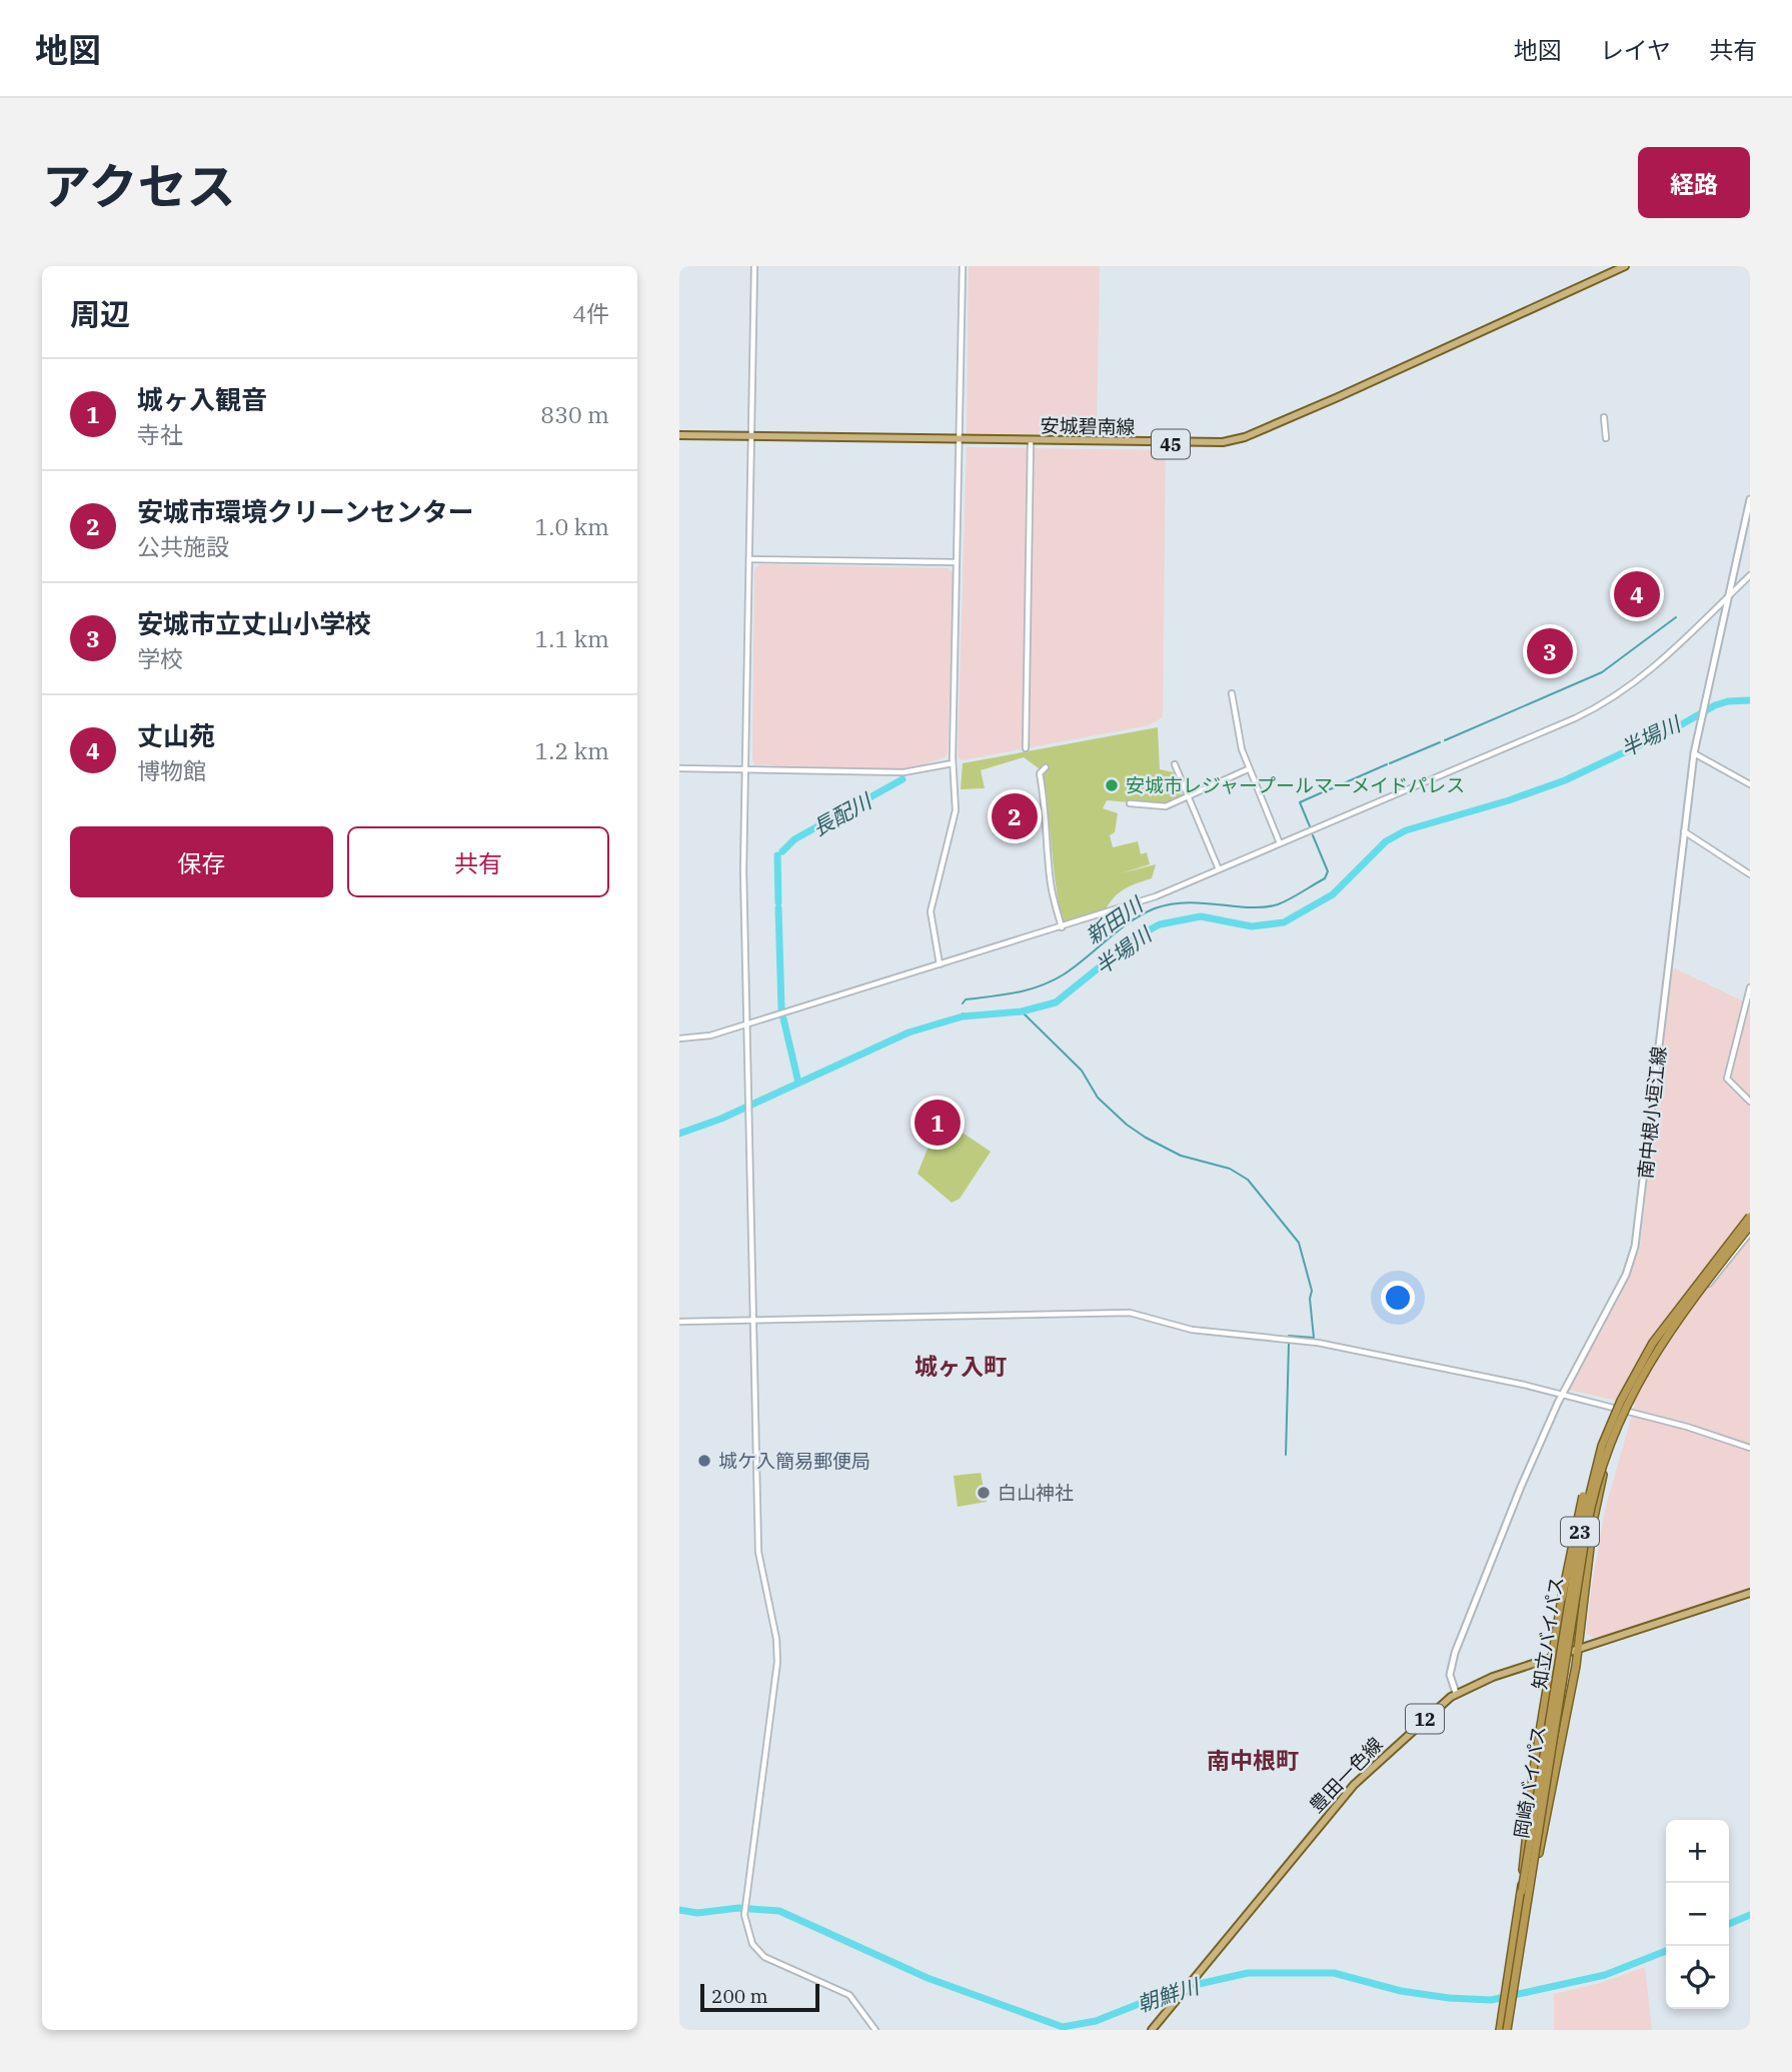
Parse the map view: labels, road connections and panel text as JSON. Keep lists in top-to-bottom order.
{
  "streets": {
    "highway": ["23", "知立バイパス", "岡崎バイパス"],
    "main road": [
      "安城碧南線",
      "45",
      "南中根小垣江線",
      "12",
      "豊田一色線"
    ]
  },
  "crossings": [
    ["南中根小垣江線", "豊田一色線"],
    ["23", "知立バイパス"],
    ["23", "豊田一色線"],
    ["23", "岡崎バイパス"]
  ],
  "districts": ["城ヶ入町", "南中根町"],
  "water": [
    "半場川",
    "長配川",
    "新田川",
    "朝鮮川"
  ],
  "places": ["安城市レジャープールマーメイドパレス", "城ケ入簡易郵便局", "白山神社"],
  "scale_bar": "200 m",
  "page": {
    "header": "地図",
    "nav": ["地図", "レイヤ", "共有"],
    "title": "アクセス",
    "buttons": [
      "経路",
      ["保存", "共有"]
    ],
    "heading": ["周辺", "4件"],
    "list": [
      {
        "mark": "1",
        "name": "城ヶ入観音",
        "note": "寺社",
        "value": "830 m"
      },
      {
        "mark": "2",
        "name": "安城市環境クリーンセンター",
        "note": "公共施設",
        "value": "1.0 km"
      },
      {
        "mark": "3",
        "name": "安城市立丈山小学校",
        "note": "学校",
        "value": "1.1 km"
      },
      {
        "mark": "4",
        "name": "丈山苑",
        "note": "博物館",
        "value": "1.2 km"
      }
    ],
    "pins": [
      "4",
      "3",
      "2",
      "1"
    ],
    "map_buttons": ["+", "−"],
    "scale": "200 m"
  }
}
